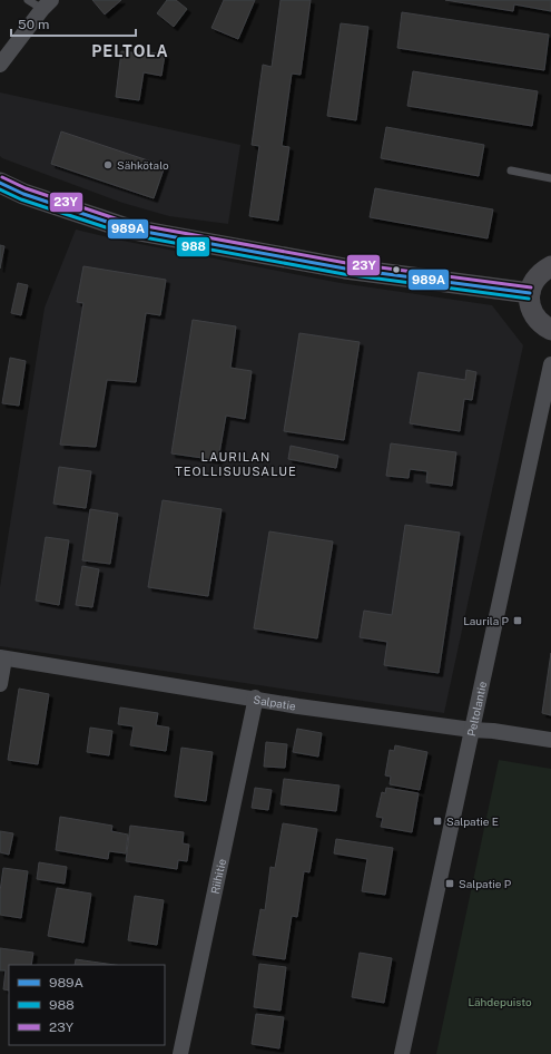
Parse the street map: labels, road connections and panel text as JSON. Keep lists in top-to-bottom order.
{
  "streets": {
    "street": ["Salpatie", "Peltolantie", "Riihitie"]
  },
  "crossings": [
    ["Salpatie", "Peltolantie"],
    ["Salpatie", "Riihitie"]
  ],
  "districts": ["PELTOLA", "LAURILAN TEOLLISUUSALUE"],
  "parks": ["Lähdepuisto"],
  "places": {
    "other": ["Sähkötalo"],
    "transit": ["Laurila P", "Salpatie E", "Salpatie P"]
  },
  "lines": ["transit line 23Y", "transit line 989A", "transit line 988"],
  "legend": ["989A", "988", "23Y"],
  "scale_bar": "50 m"
}
